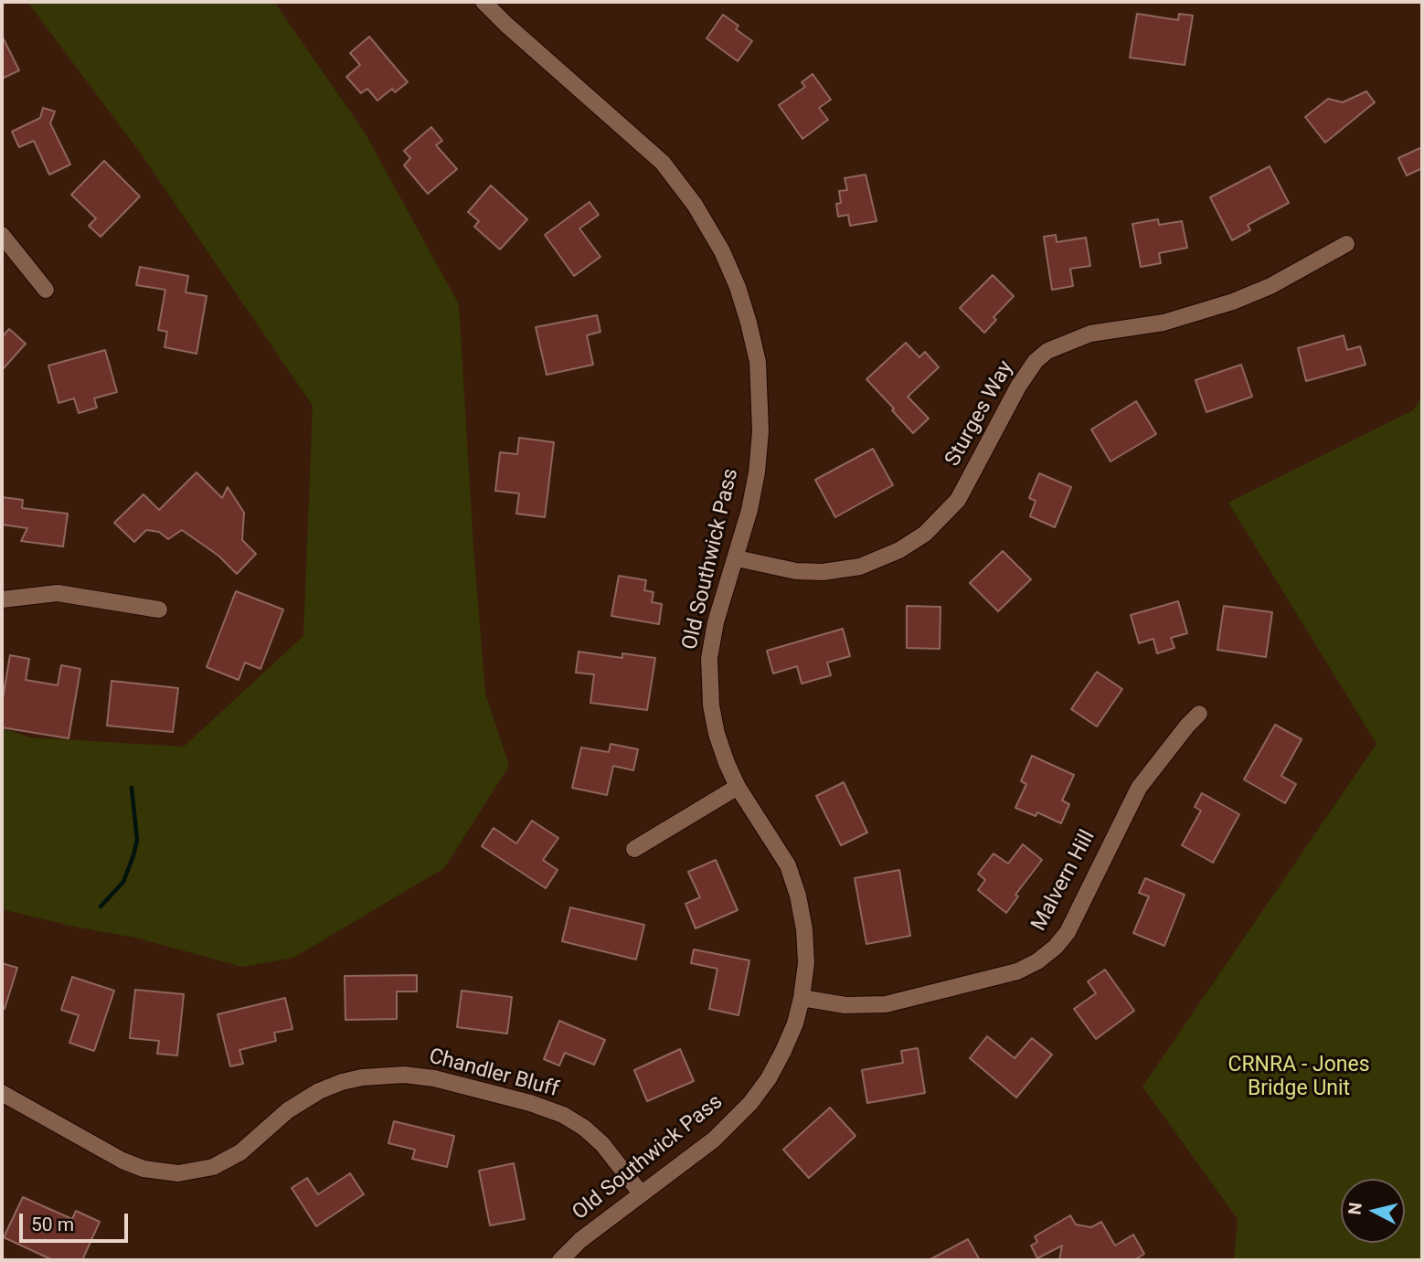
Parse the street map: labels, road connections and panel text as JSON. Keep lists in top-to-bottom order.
{
  "streets": {
    "street": [
      "Sturges Way",
      "Old Southwick Pass",
      "Malvern Hill",
      "Chandler Bluff"
    ]
  },
  "crossings": [
    ["Sturges Way", "Old Southwick Pass"],
    ["Old Southwick Pass", "Malvern Hill"],
    ["Old Southwick Pass", "Chandler Bluff"]
  ],
  "parks": ["CRNRA - Jones Bridge Unit"],
  "scale_bar": "50 m",
  "north": "left"
}
